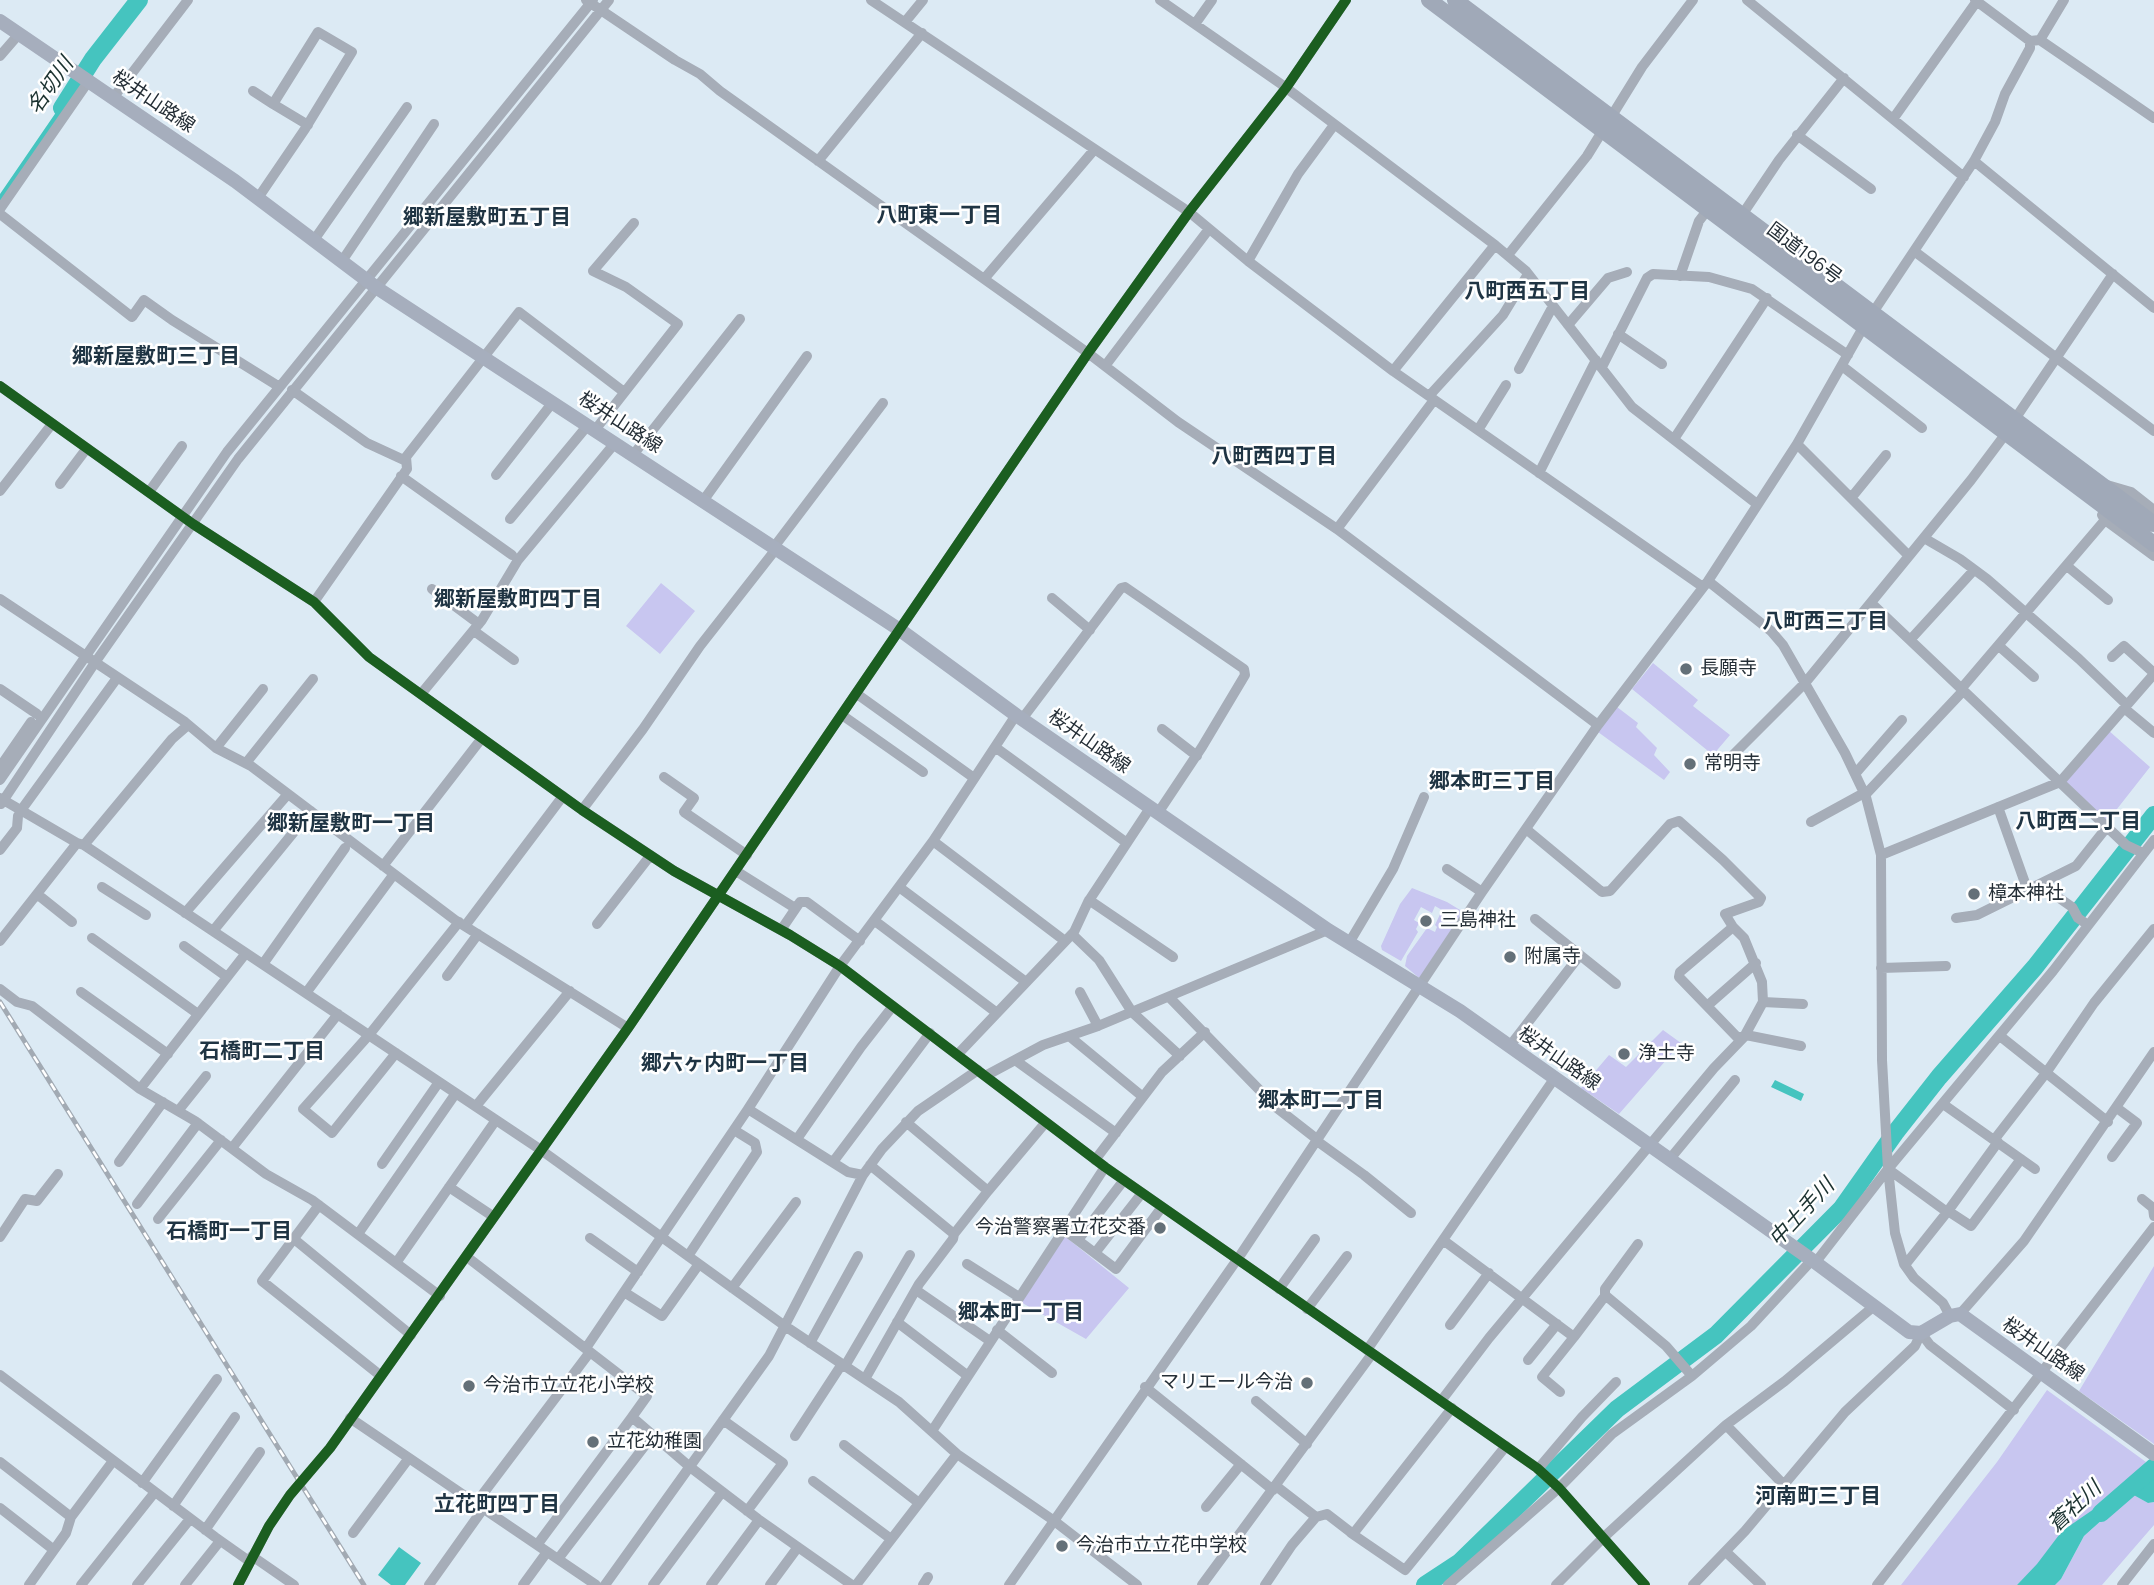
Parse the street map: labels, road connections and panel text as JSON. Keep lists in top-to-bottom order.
{
  "streets": {
    "highway": ["国道196号"],
    "main road": ["桜井山路線"]
  },
  "districts": [
    "八町東一丁目",
    "郷新屋敷町五丁目",
    "八町西五丁目",
    "郷新屋敷町三丁目",
    "八町西四丁目",
    "郷新屋敷町四丁目",
    "八町西三丁目",
    "郷本町三丁目",
    "八町西二丁目",
    "郷新屋敷町一丁目",
    "石橋町二丁目",
    "郷六ヶ内町一丁目",
    "郷本町二丁目",
    "石橋町一丁目",
    "郷本町一丁目",
    "河南町三丁目",
    "立花町四丁目"
  ],
  "water": ["名切川", "中土手川", "蒼社川"],
  "places": [
    "長願寺",
    "常明寺",
    "樟本神社",
    "三島神社",
    "附属寺",
    "浄土寺",
    "今治警察署立花交番",
    "マリエール今治",
    "今治市立立花小学校",
    "立花幼稚園",
    "今治市立立花中学校"
  ]
}
